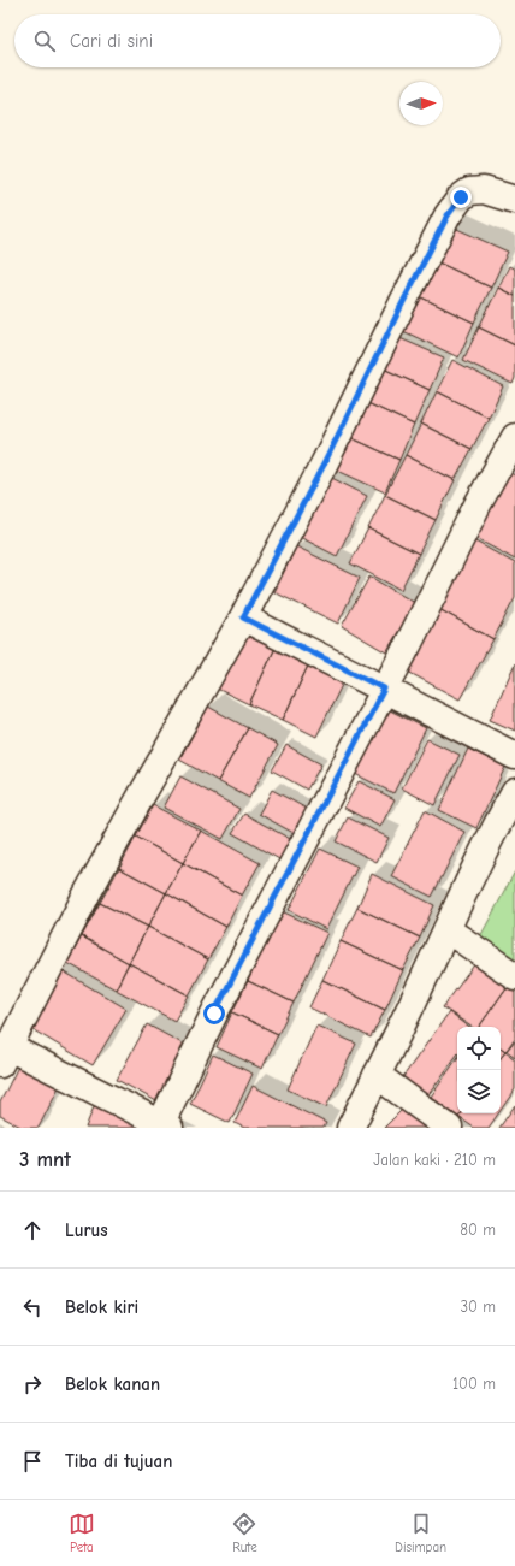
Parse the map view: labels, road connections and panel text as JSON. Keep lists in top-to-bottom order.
{
  "north": "right",
  "page": {
    "search": "Cari di sini",
    "heading": ["3 mnt", "Jalan kaki · 210 m"],
    "list": [
      ["Lurus", "80 m"],
      ["Belok kiri", "30 m"],
      ["Belok kanan", "100 m"],
      "Tiba di tujuan"
    ],
    "nav": ["Peta", "Rute", "Disimpan"]
  }
}
